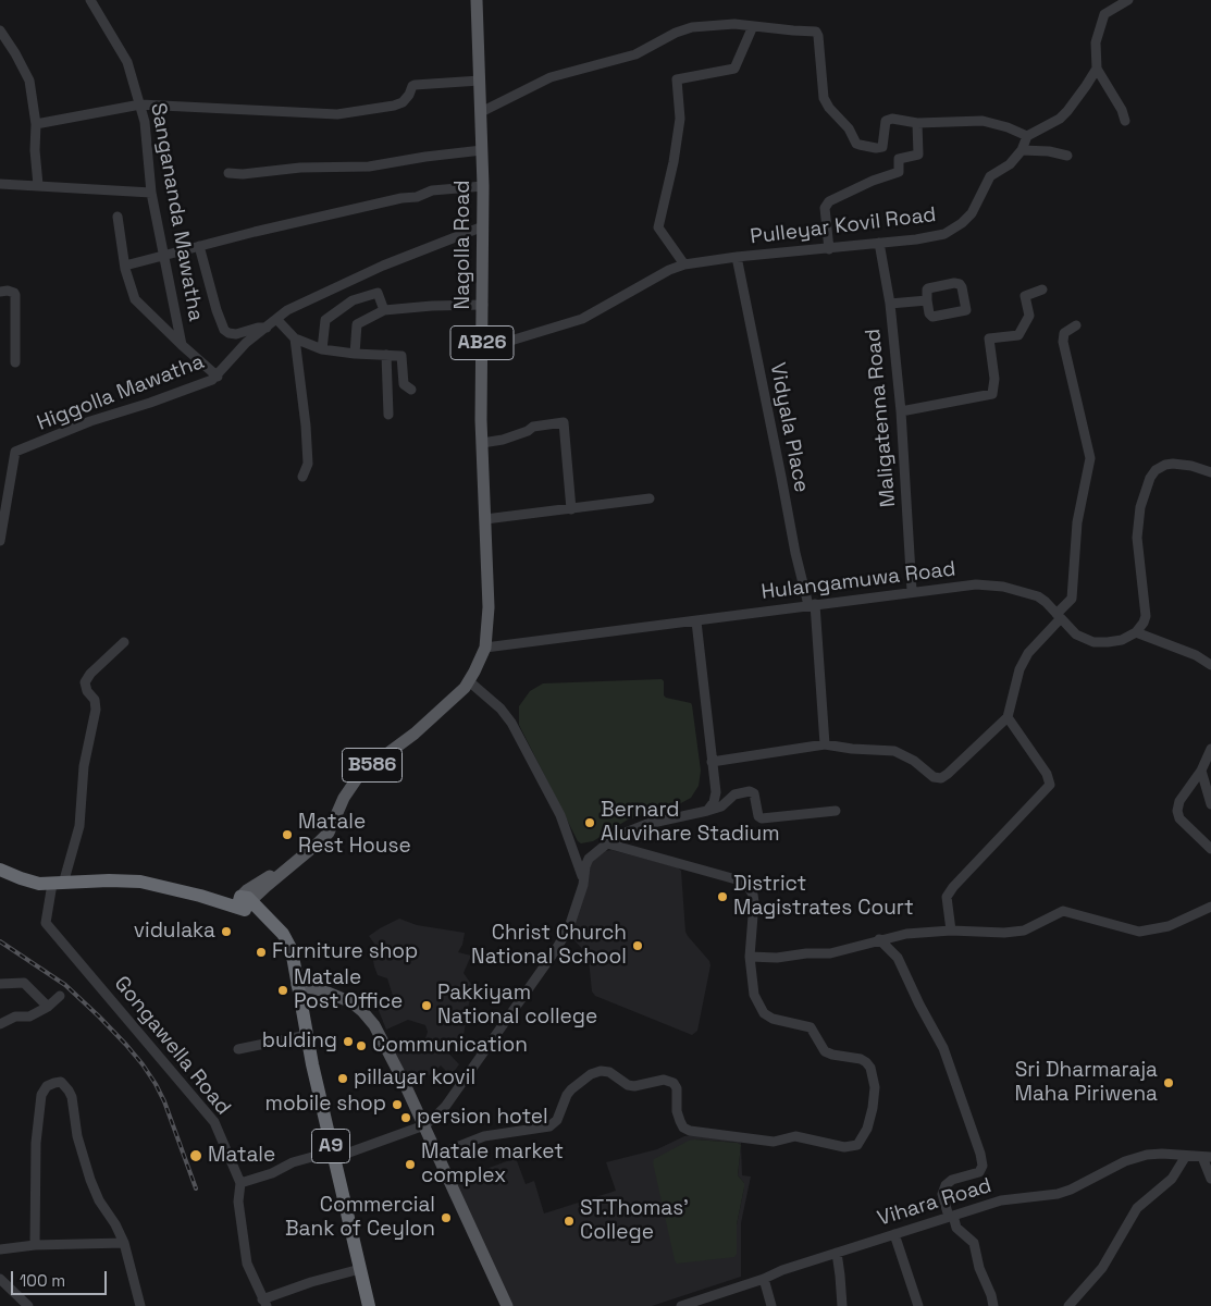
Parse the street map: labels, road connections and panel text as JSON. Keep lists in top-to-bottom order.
{
  "streets": {
    "highway": ["A9"],
    "main road": ["Nagolla Road", "AB26", "B586"],
    "street": [
      "Sangananda Mawatha",
      "Pulleyar Kovil Road",
      "Higgolla Mawatha",
      "Maligatenna Road",
      "Vidyala Place",
      "Hulangamuwa Road",
      "Gongawella Road",
      "Vihara Road"
    ]
  },
  "crossings": [
    ["Pulleyar Kovil Road", "Nagolla Road"],
    ["Pulleyar Kovil Road", "Maligatenna Road"],
    ["Pulleyar Kovil Road", "Vidyala Place"],
    ["Nagolla Road", "Higgolla Mawatha"],
    ["Nagolla Road", "Hulangamuwa Road"],
    ["Nagolla Road", "B586"],
    ["Maligatenna Road", "Hulangamuwa Road"],
    ["Vidyala Place", "Hulangamuwa Road"],
    ["B586", "A9"],
    ["Gongawella Road", "A9"]
  ],
  "places": [
    "Bernard Aluvihare Stadium",
    "Matale Rest House",
    "District Magistrates Court",
    "vidulaka",
    "Christ Church National School",
    "Furniture shop",
    "Matale Post Office",
    "Pakkiyam National college",
    "bulding",
    "Communication",
    "pillayar kovil",
    "Sri Dharmaraja Maha Piriwena",
    "mobile shop",
    "persion hotel",
    "Matale",
    "Matale market complex",
    "Commercial Bank of Ceylon",
    "ST.Thomas' College"
  ],
  "scale_bar": "100 m"
}
